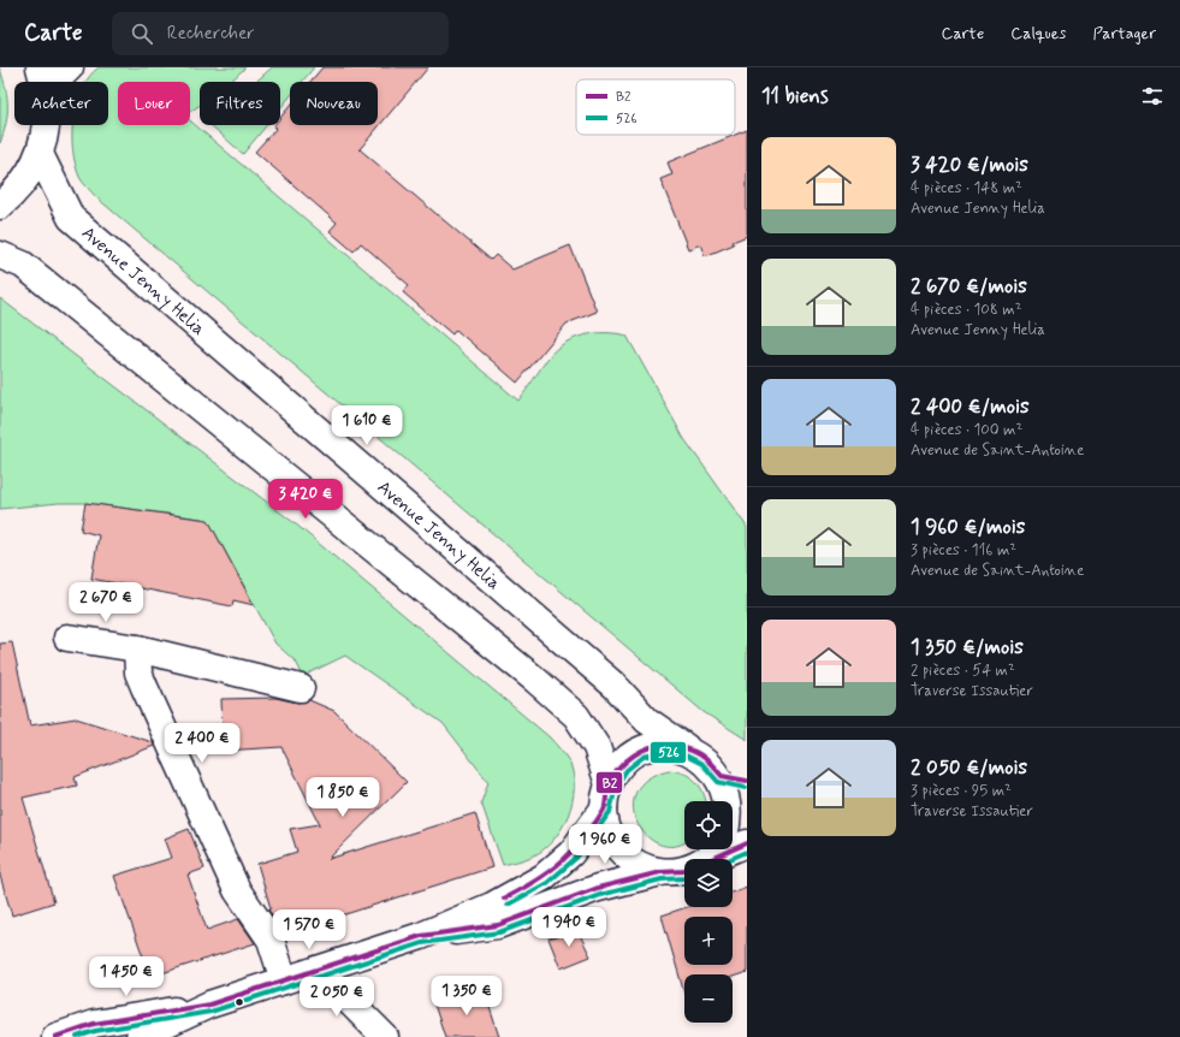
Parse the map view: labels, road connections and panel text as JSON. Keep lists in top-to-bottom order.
{
  "streets": {
    "street": ["Avenue Jenny Helia"]
  },
  "lines": ["transit line B2", "transit line 526"],
  "legend": ["B2", "526"],
  "page": {
    "header": "Carte",
    "search": "Rechercher",
    "nav": ["Carte", "Calques", "Partager"],
    "heading": "11 biens",
    "chip": [
      "Acheter",
      "Louer",
      "Filtres",
      "Nouveau"
    ],
    "list": [
      {
        "name": "3 420 €/mois",
        "note": "4 pièces · 148 m² · Avenue Jenny Helia"
      },
      {
        "name": "2 670 €/mois",
        "note": "4 pièces · 108 m² · Avenue Jenny Helia"
      },
      {
        "name": "2 400 €/mois",
        "note": "4 pièces · 100 m² · Avenue de Saint-Antoine"
      },
      {
        "name": "1 960 €/mois",
        "note": "3 pièces · 116 m² · Avenue de Saint-Antoine"
      },
      {
        "name": "1 350 €/mois",
        "note": "2 pièces · 54 m² · Traverse Issautier"
      },
      {
        "name": "2 050 €/mois",
        "note": "3 pièces · 95 m² · Traverse Issautier"
      }
    ],
    "price": [
      "1 610 €",
      "3 420 €",
      "2 670 €",
      "2 400 €",
      "1 850 €",
      "1 960 €",
      "1 940 €",
      "1 570 €",
      "1 450 €",
      "1 350 €",
      "2 050 €"
    ],
    "map_buttons": ["+", "−"]
  }
}
